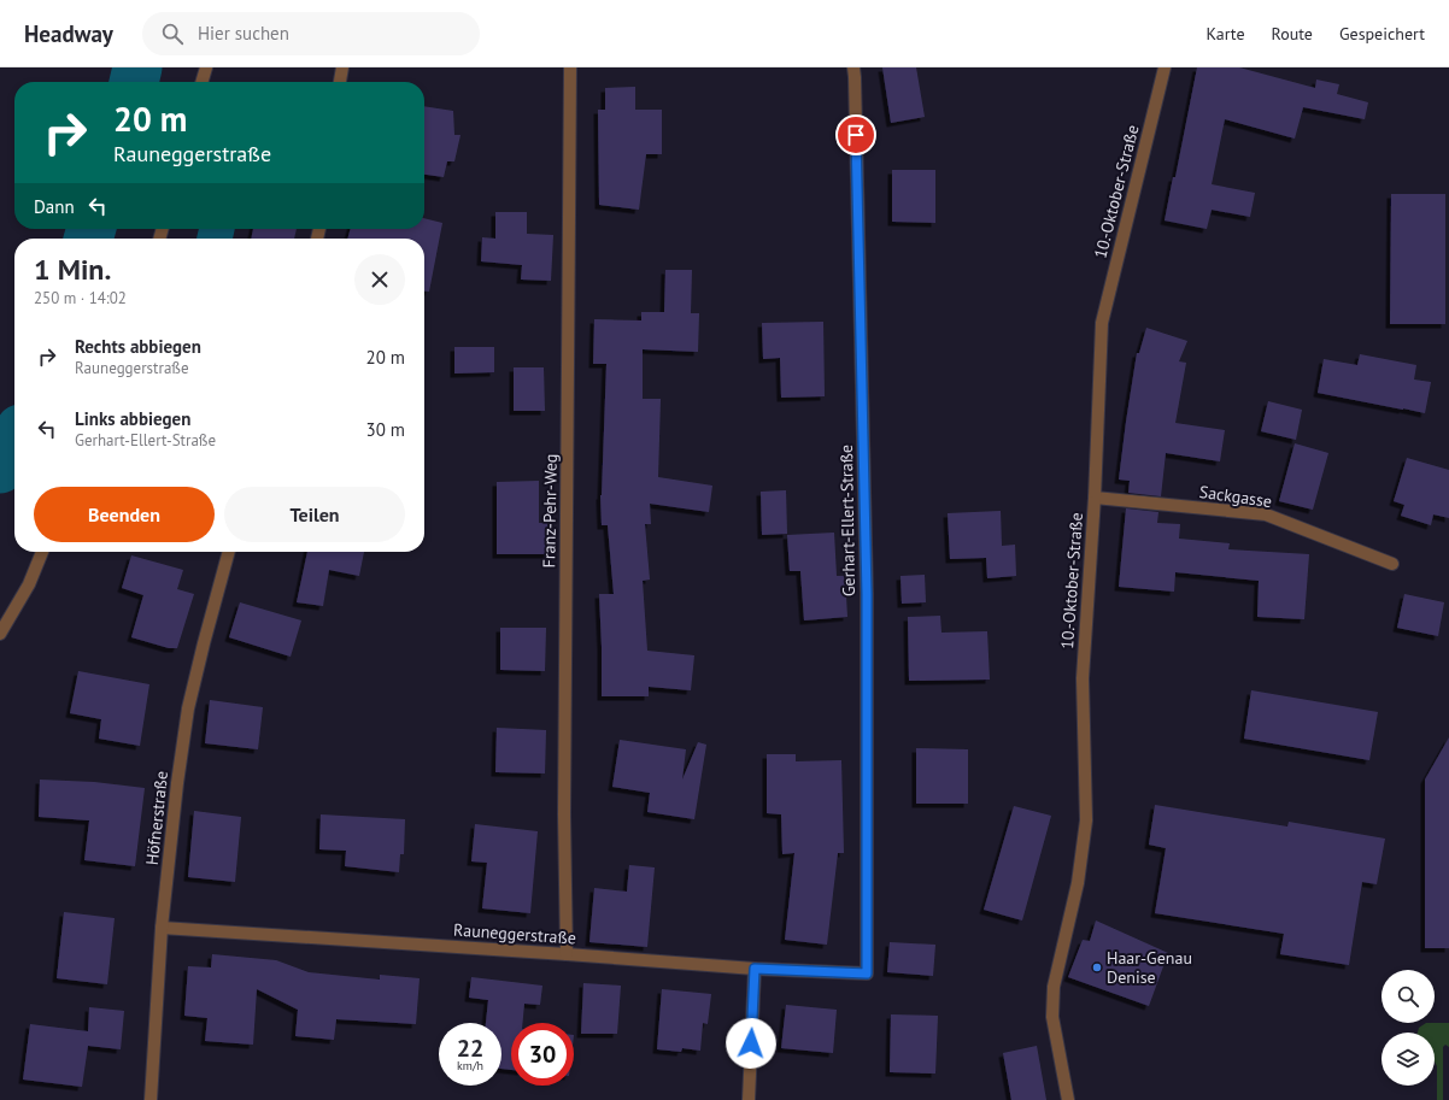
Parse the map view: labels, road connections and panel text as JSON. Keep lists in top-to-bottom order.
{
  "streets": {
    "street": [
      "10.-Oktober-Straße",
      "Sackgasse",
      "Franz-Pehr-Weg",
      "Gerhart-Ellert-Straße",
      "Höfnerstraße",
      "Rauneggerstraße"
    ]
  },
  "crossings": [
    ["10.-Oktober-Straße", "Sackgasse"],
    ["Franz-Pehr-Weg", "Rauneggerstraße"],
    ["Gerhart-Ellert-Straße", "Rauneggerstraße"],
    ["Höfnerstraße", "Rauneggerstraße"]
  ],
  "places": ["Haar-Genau Denise"],
  "page": {
    "header": "Headway",
    "search": "Hier suchen",
    "nav": ["Karte", "Route", "Gespeichert"],
    "turn": ["20 m", "Rauneggerstraße"],
    "then": "Dann",
    "heading": ["1 Min.", "250 m · 14:02"],
    "list": [
      {
        "name": "Rechts abbiegen",
        "note": "Rauneggerstraße",
        "value": "20 m"
      },
      {
        "name": "Links abbiegen",
        "note": "Gerhart-Ellert-Straße",
        "value": "30 m"
      }
    ],
    "buttons": ["Beenden", "Teilen"],
    "speed": "22 km/h",
    "limit": "30"
  }
}
